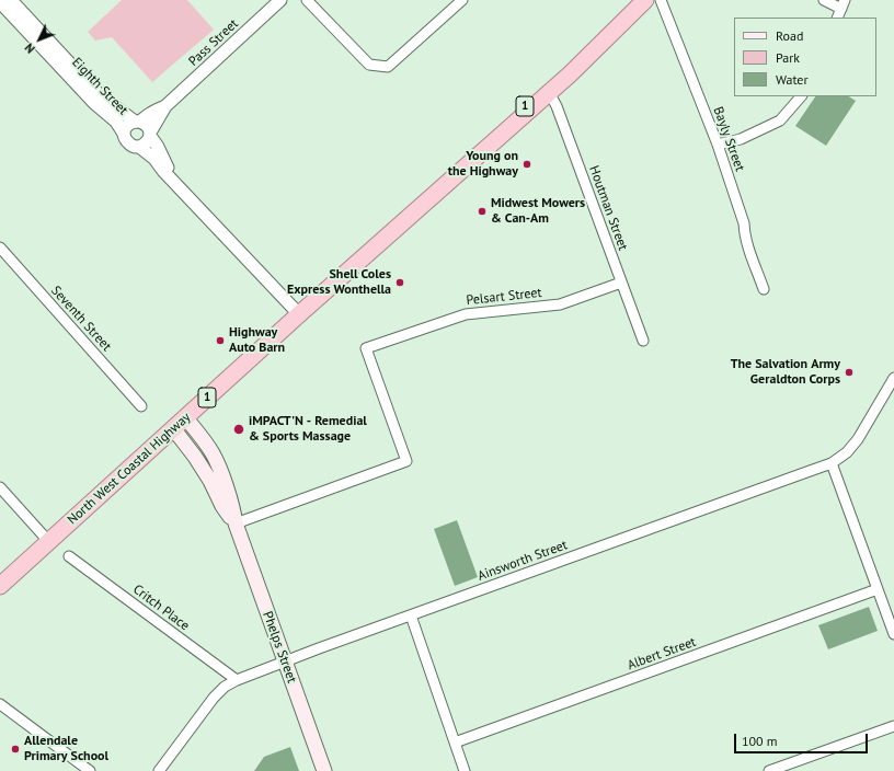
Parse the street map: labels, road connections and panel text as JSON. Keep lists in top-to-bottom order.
{
  "streets": {
    "highway": ["1", "North West Coastal Highway"],
    "main road": ["Phelps Street"],
    "street": [
      "Pass Street",
      "Eighth Street",
      "Bayly Street",
      "Houtman Street",
      "Pelsart Street",
      "Seventh Street",
      "Ainsworth Street",
      "Critch Place",
      "Albert Street"
    ]
  },
  "crossings": [
    ["Pass Street", "Eighth Street"],
    ["Houtman Street", "Pelsart Street"],
    ["Houtman Street", "North West Coastal Highway"],
    ["Pelsart Street", "Phelps Street"],
    ["North West Coastal Highway", "Phelps Street"],
    ["Ainsworth Street", "Critch Place"],
    ["Ainsworth Street", "Phelps Street"]
  ],
  "places": [
    "Young on the Highway",
    "Midwest Mowers & Can-Am",
    "Shell Coles Express Wonthella",
    "Highway Auto Barn",
    "The Salvation Army Geraldton Corps",
    "iMPACT'N - Remedial & Sports Massage",
    "Allendale Primary School"
  ],
  "legend": ["Road", "Park", "Water"],
  "scale_bar": "100 m",
  "north": "bottom left"
}
